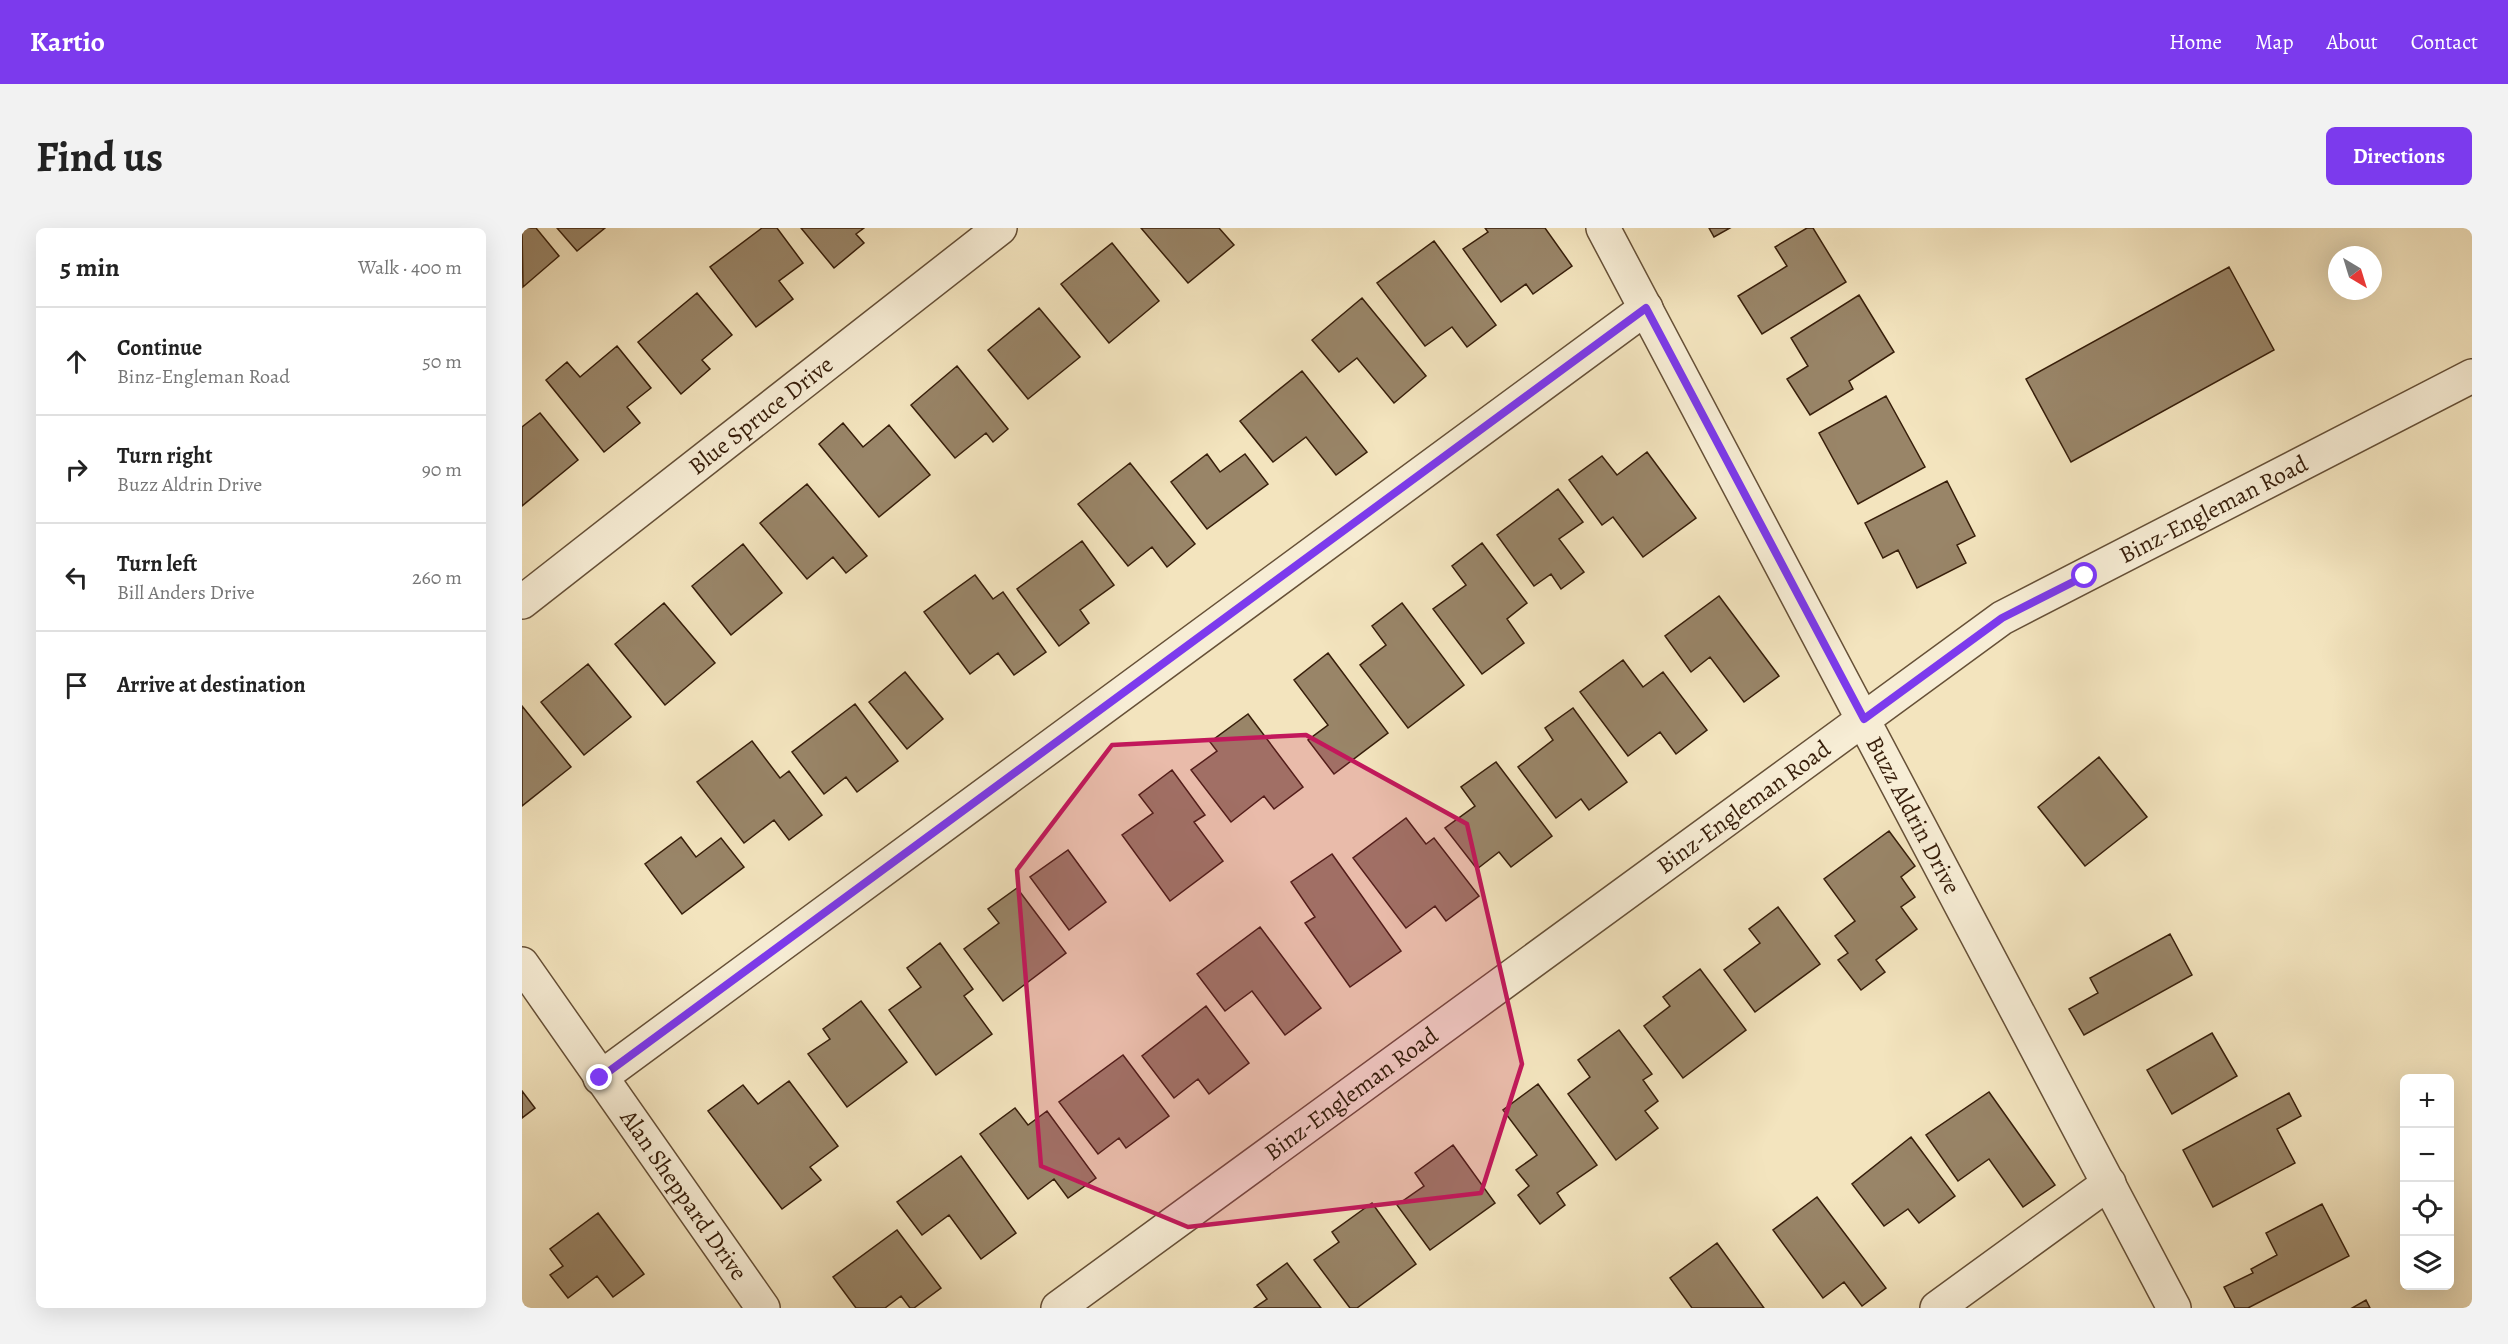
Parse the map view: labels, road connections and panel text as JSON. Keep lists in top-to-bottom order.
{
  "streets": {
    "street": [
      "Blue Spruce Drive",
      "Binz-Engleman Road",
      "Buzz Aldrin Drive",
      "Alan Sheppard Drive"
    ]
  },
  "crossings": [
    ["Binz-Engleman Road", "Buzz Aldrin Drive"]
  ],
  "north": "bottom right",
  "page": {
    "header": "Kartio",
    "nav": [
      "Home",
      "Map",
      "About",
      "Contact"
    ],
    "buttons": "Directions",
    "title": "Find us",
    "heading": ["5 min", "Walk · 400 m"],
    "list": [
      ["Continue", "Binz-Engleman Road", "50 m"],
      ["Turn right", "Buzz Aldrin Drive", "90 m"],
      ["Turn left", "Bill Anders Drive", "260 m"],
      "Arrive at destination"
    ],
    "map_buttons": ["+", "−"]
  }
}
